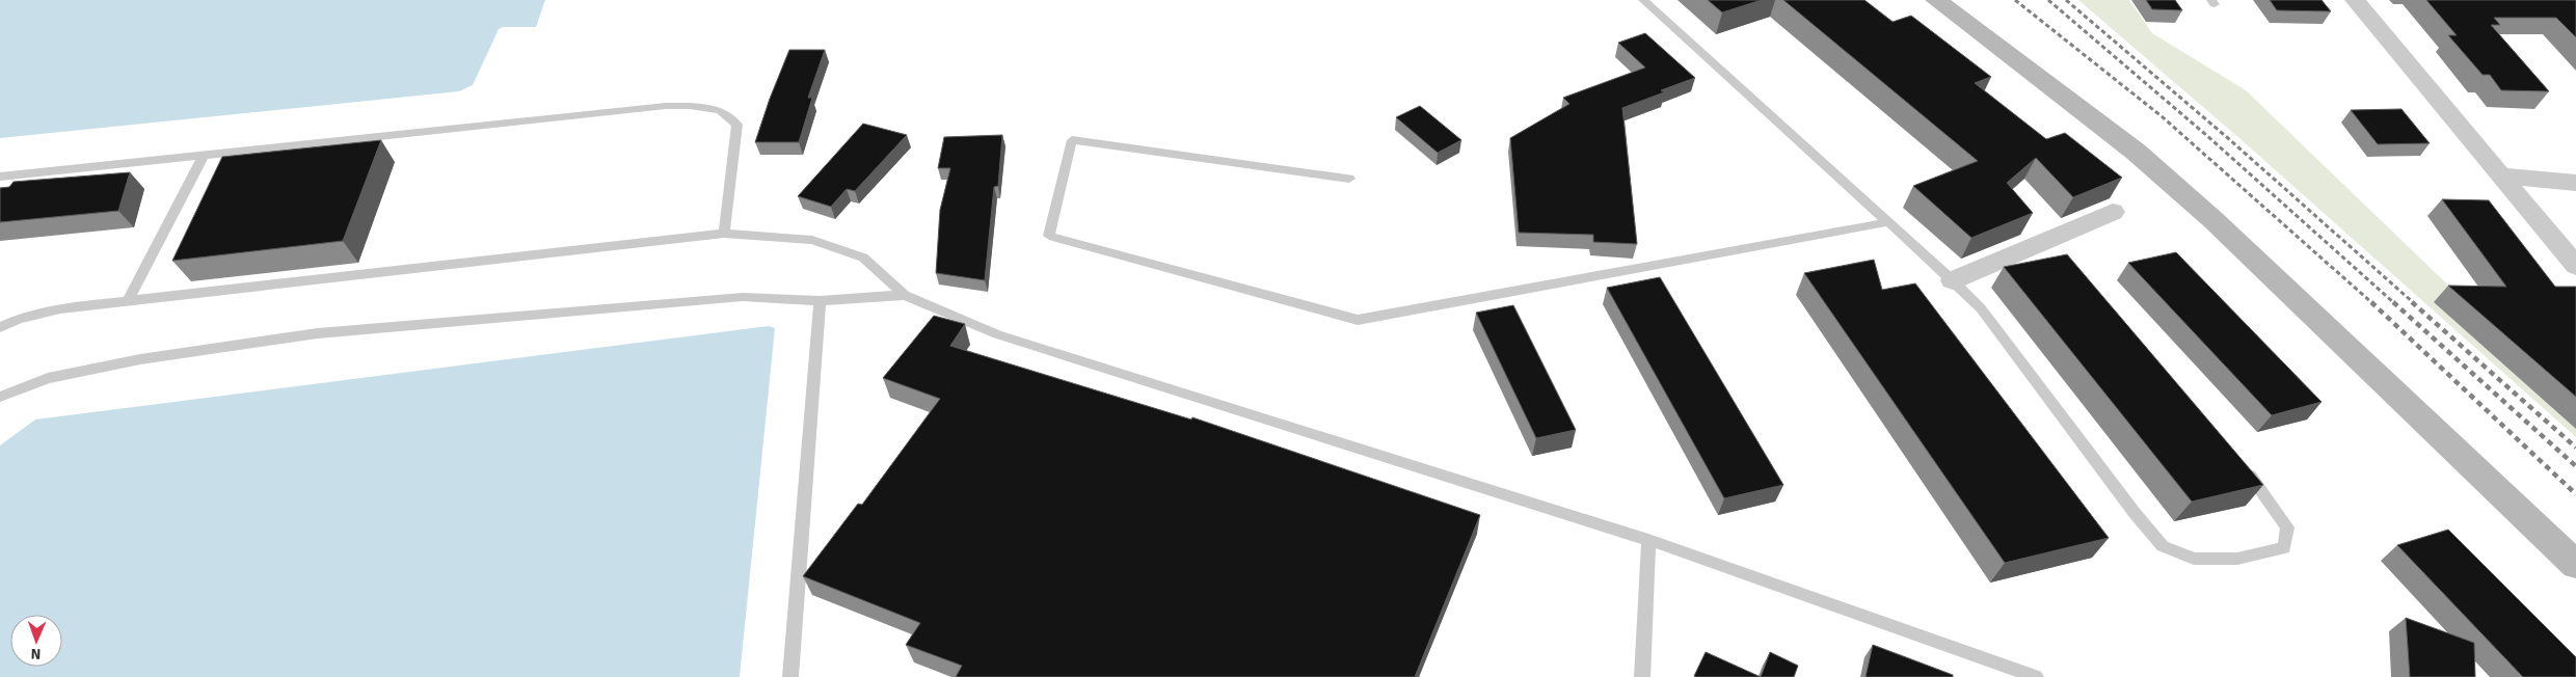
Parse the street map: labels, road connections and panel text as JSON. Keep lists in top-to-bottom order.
{
  "north": "bottom"
}
